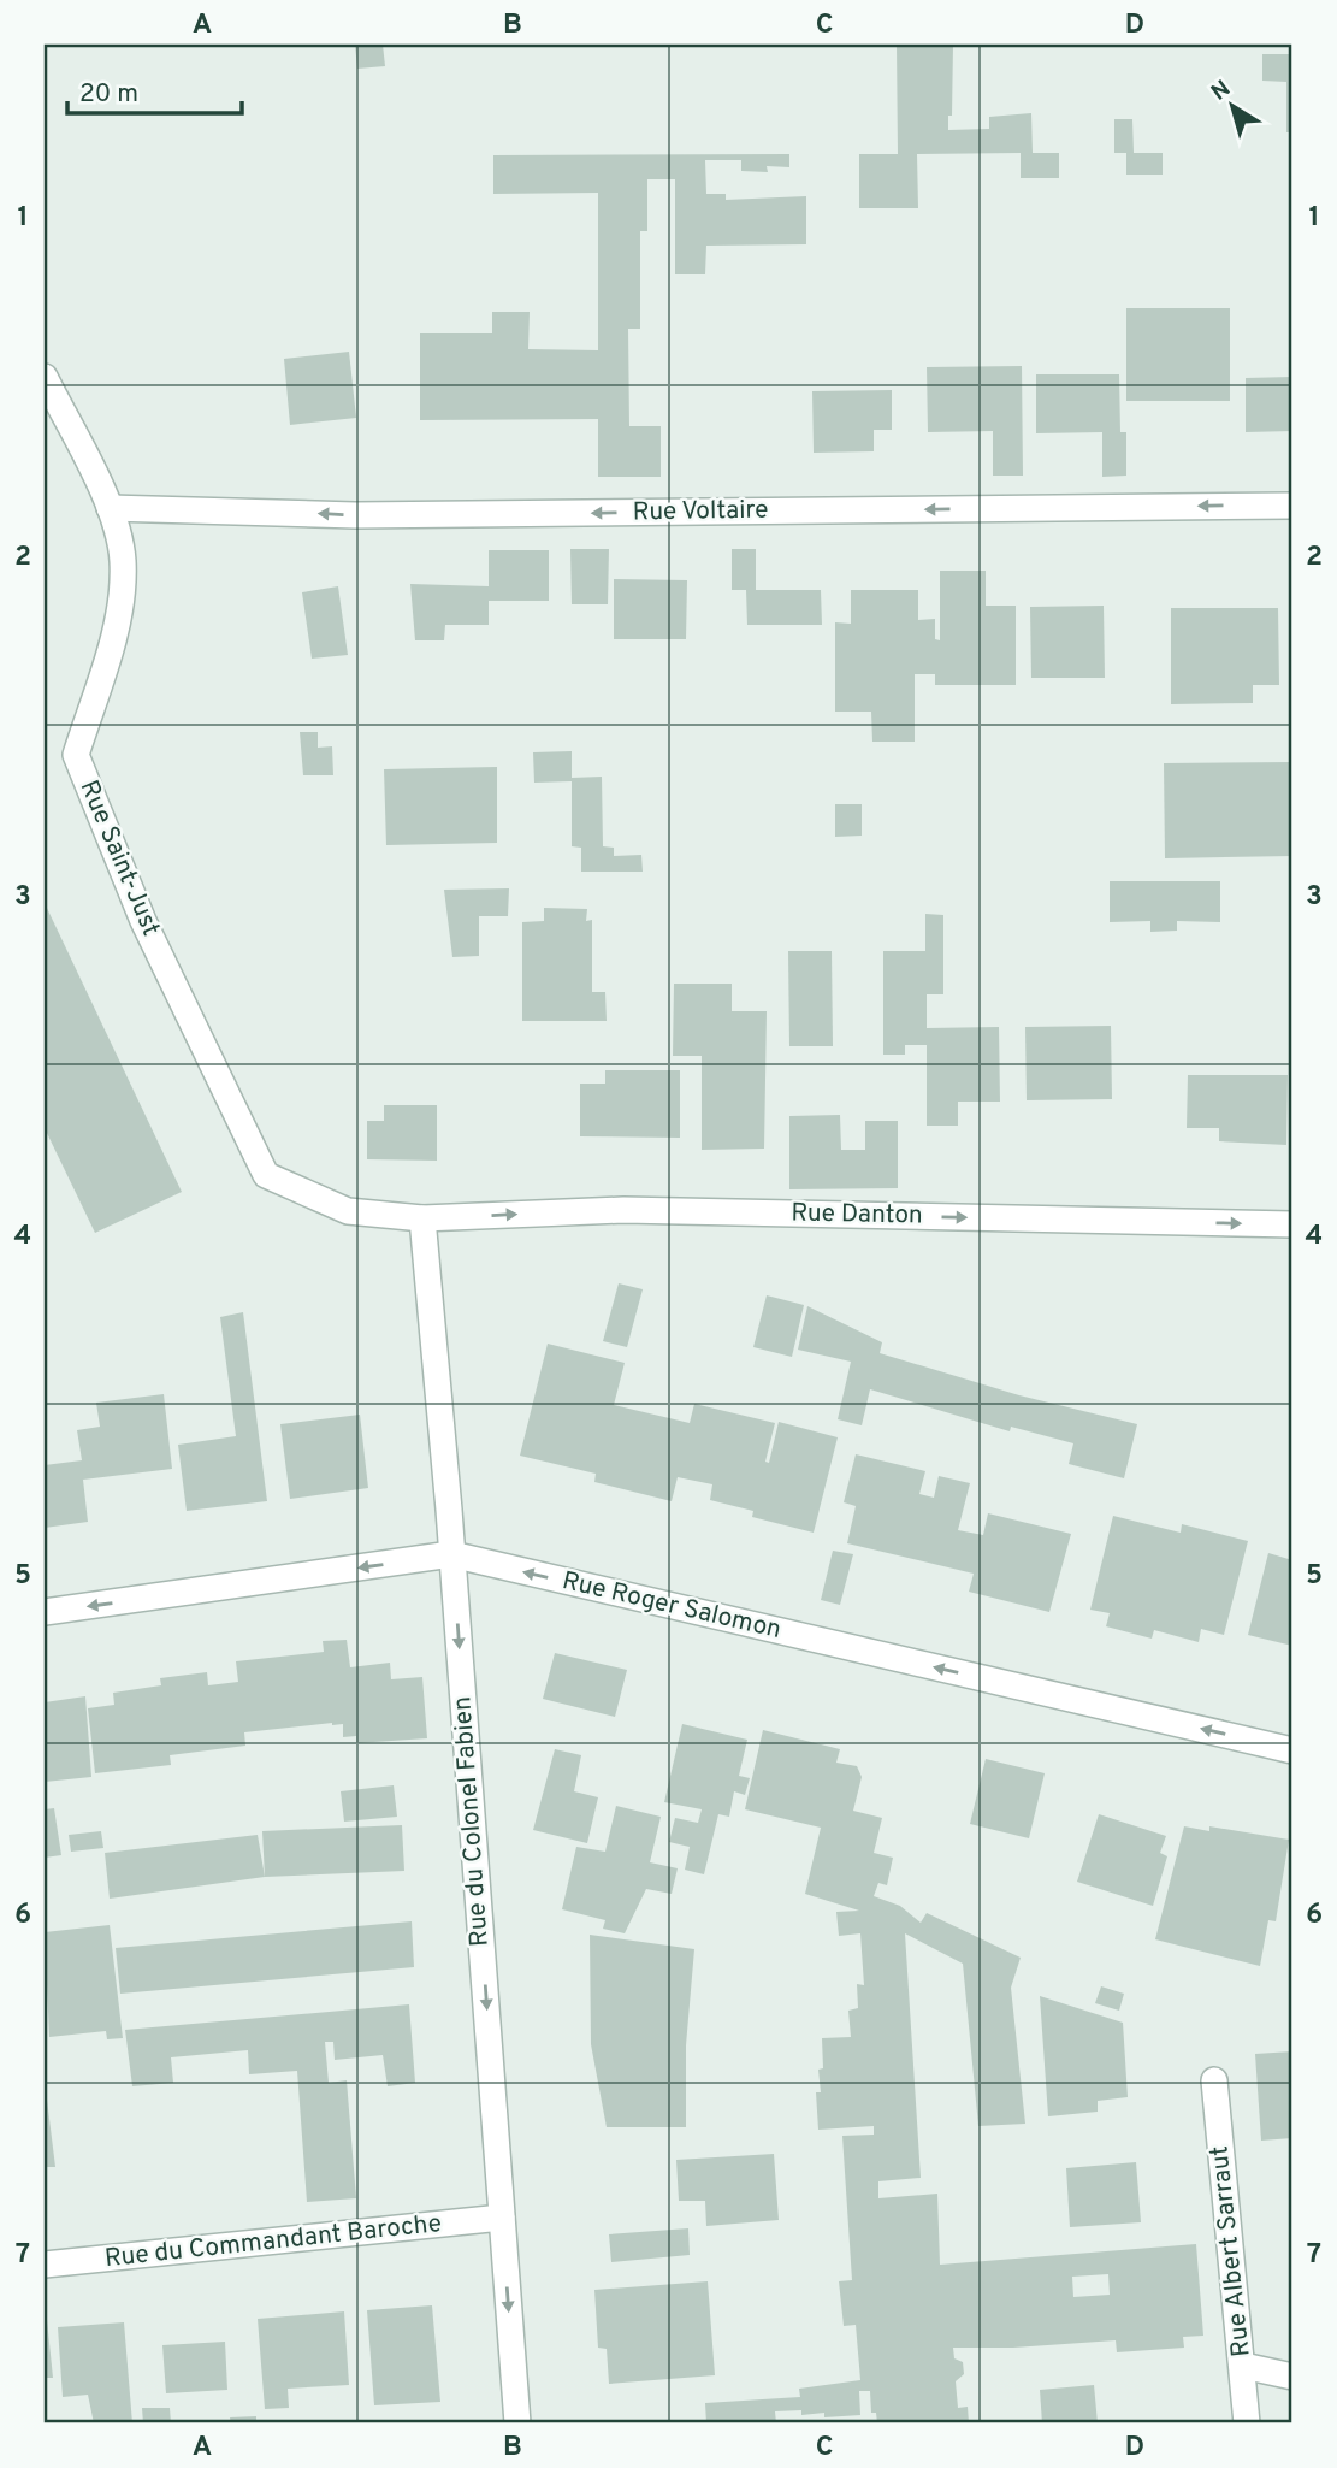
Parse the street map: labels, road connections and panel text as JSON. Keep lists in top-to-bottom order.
{
  "streets": {
    "street": [
      "Rue Voltaire",
      "Rue Saint-Just",
      "Rue Danton",
      "Rue Roger Salomon",
      "Rue du Colonel Fabien",
      "Rue du Commandant Baroche",
      "Rue Albert Sarraut"
    ]
  },
  "crossings": [
    ["Rue Voltaire", "Rue Saint-Just"],
    ["Rue Saint-Just", "Rue Danton"],
    ["Rue Saint-Just", "Rue du Colonel Fabien"],
    ["Rue Danton", "Rue du Colonel Fabien"],
    ["Rue Roger Salomon", "Rue du Colonel Fabien"],
    ["Rue du Colonel Fabien", "Rue du Commandant Baroche"]
  ],
  "one_way": [
    "Rue Voltaire",
    "Rue Danton",
    "Rue Roger Salomon",
    "Rue du Colonel Fabien"
  ],
  "scale_bar": "20 m",
  "north": "top left",
  "grid": {
    "columns": [
      "A",
      "B",
      "C",
      "D"
    ],
    "rows": [
      "1",
      "2",
      "3",
      "4",
      "5",
      "6",
      "7"
    ]
  }
}
